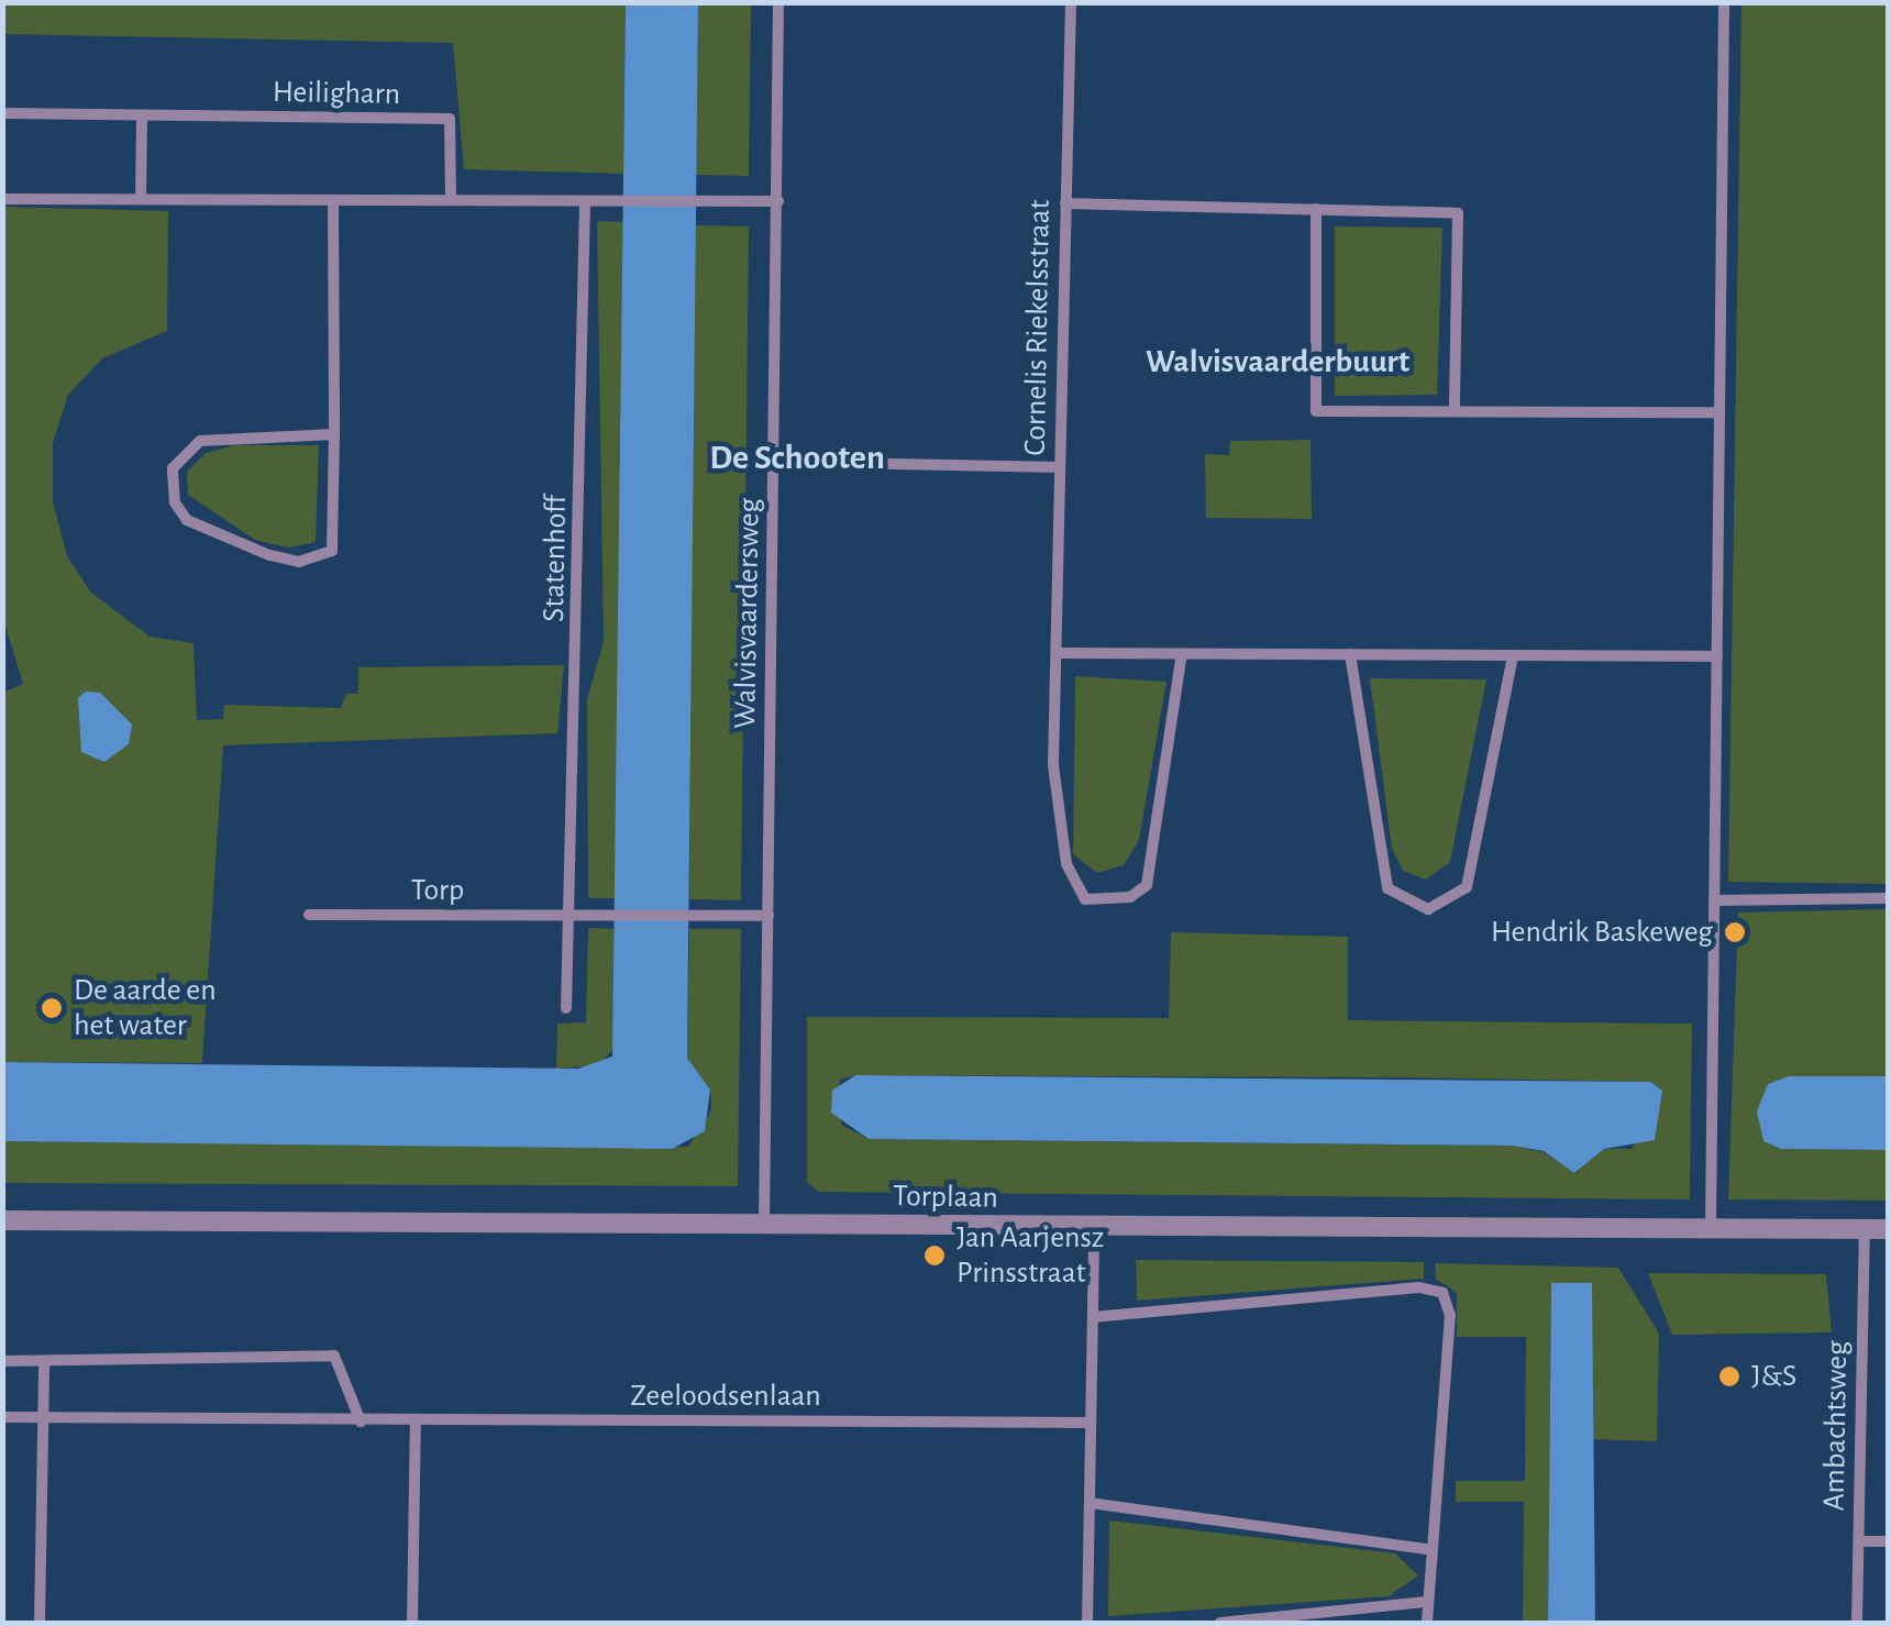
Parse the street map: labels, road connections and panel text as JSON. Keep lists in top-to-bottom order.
{
  "streets": {
    "street": [
      "Heiligharn",
      "Cornelis Riekelsstraat",
      "Statenhoff",
      "Walvisvaardersweg",
      "Torp",
      "Torplaan",
      "Zeeloodsenlaan",
      "Ambachtsweg"
    ]
  },
  "crossings": [
    ["Statenhoff", "Torp"],
    ["Walvisvaardersweg", "Torp"],
    ["Walvisvaardersweg", "Torplaan"],
    ["Torplaan", "Ambachtsweg"]
  ],
  "districts": ["Walvisvaarderbuurt", "De Schooten"],
  "places": [
    "Hendrik Baskeweg",
    "De aarde en het water",
    "Jan Aarjensz Prinsstraat",
    "J&S"
  ]
}
